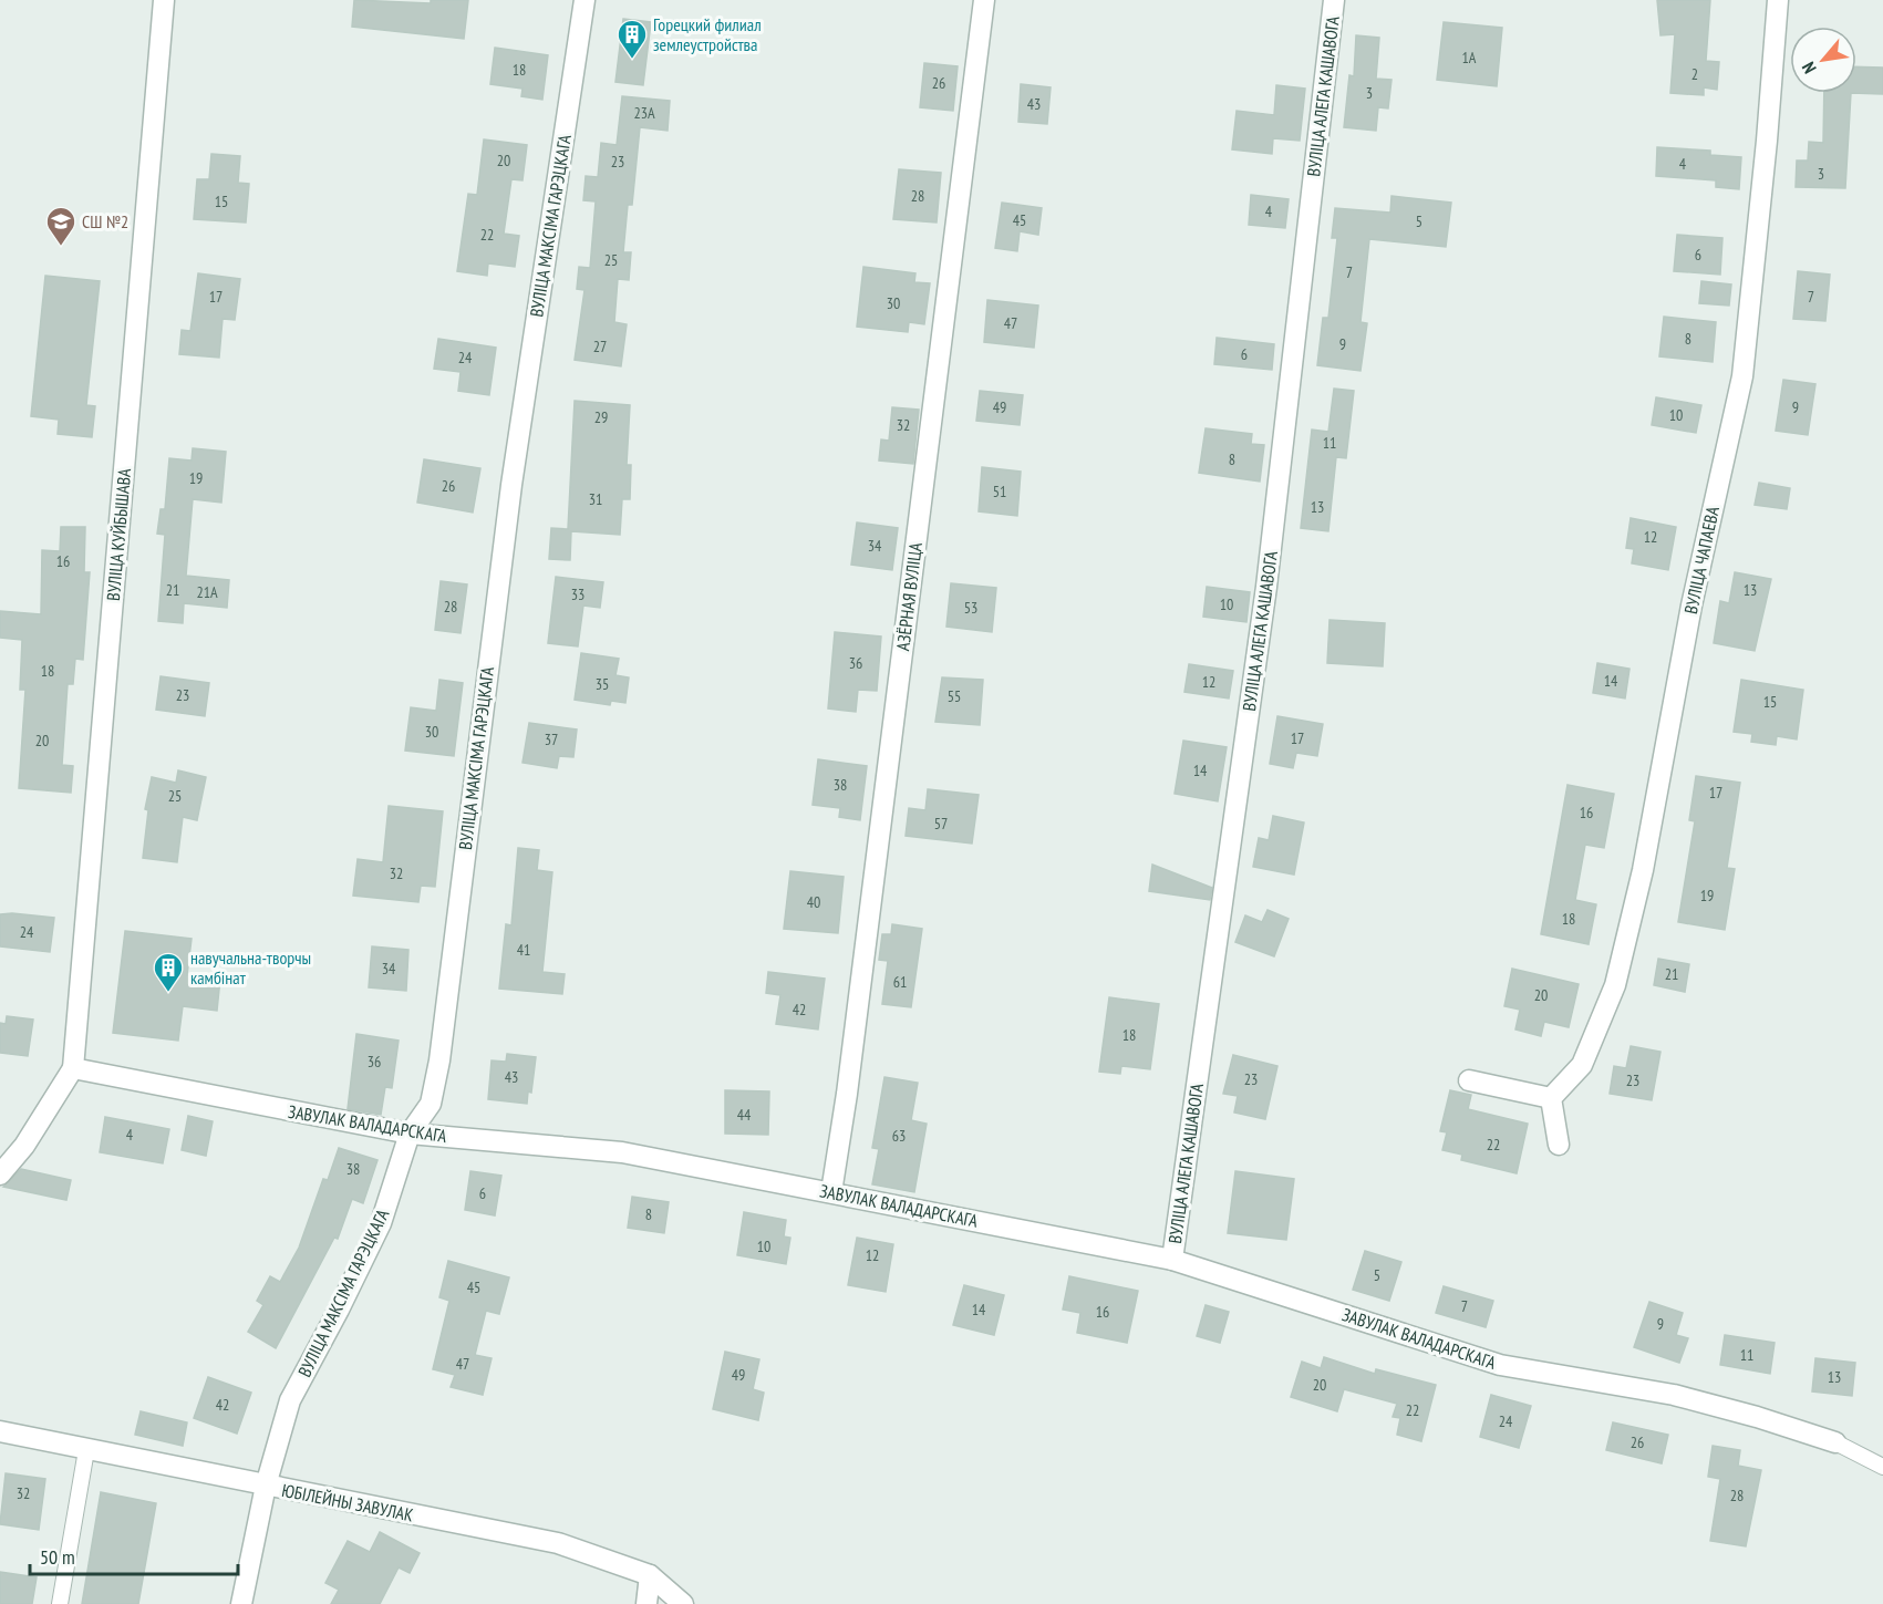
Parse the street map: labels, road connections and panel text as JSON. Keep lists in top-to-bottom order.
{
  "streets": {
    "street": [
      "ВУЛІЦА АЛЕГА КАШАВОГА",
      "ВУЛІЦА МАКСІМА ГАРЭЦКАГА",
      "ВУЛІЦА КУЙБЫШАВА",
      "ВУЛІЦА ЧАПАЕВА",
      "АЗЁРНАЯ ВУЛІЦА",
      "ЗАВУЛАК ВАЛАДАРСКАГА",
      "ЮБІЛЕЙНЫ ЗАВУЛАК"
    ]
  },
  "crossings": [
    ["ВУЛІЦА АЛЕГА КАШАВОГА", "ЗАВУЛАК ВАЛАДАРСКАГА"],
    ["ВУЛІЦА МАКСІМА ГАРЭЦКАГА", "ЗАВУЛАК ВАЛАДАРСКАГА"],
    ["ВУЛІЦА МАКСІМА ГАРЭЦКАГА", "ЮБІЛЕЙНЫ ЗАВУЛАК"],
    ["ВУЛІЦА КУЙБЫШАВА", "ЗАВУЛАК ВАЛАДАРСКАГА"],
    ["АЗЁРНАЯ ВУЛІЦА", "ЗАВУЛАК ВАЛАДАРСКАГА"]
  ],
  "places": {
    "building": ["Горецкий филиал землеустройства", "навучальна-творчы камбінат"],
    "school or university": ["СШ №2"]
  },
  "house_numbers": [
    "1А",
    "18",
    "2",
    "26",
    "3",
    "43",
    "23А",
    "20",
    "23",
    "4",
    "3",
    "28",
    "15",
    "4",
    "45",
    "5",
    "22",
    "6",
    "25",
    "7",
    "17",
    "7",
    "30",
    "47",
    "8",
    "9",
    "27",
    "6",
    "24",
    "49",
    "9",
    "10",
    "29",
    "32",
    "11",
    "8",
    "19",
    "26",
    "51",
    "31",
    "13",
    "12",
    "34",
    "16",
    "21",
    "13",
    "21А",
    "33",
    "10",
    "28",
    "53",
    "36",
    "18",
    "14",
    "12",
    "35",
    "23",
    "55",
    "15",
    "30",
    "17",
    "37",
    "20",
    "14",
    "38",
    "17",
    "25",
    "16",
    "57",
    "32",
    "19",
    "40",
    "18",
    "24",
    "41",
    "34",
    "21",
    "61",
    "20",
    "42",
    "18",
    "36",
    "43",
    "23",
    "23",
    "44",
    "4",
    "63",
    "22",
    "38",
    "6",
    "8",
    "10",
    "12",
    "5",
    "45",
    "7",
    "14",
    "16",
    "9",
    "11",
    "47",
    "49",
    "13",
    "20",
    "42",
    "22",
    "24",
    "26",
    "32",
    "28"
  ],
  "scale_bar": "50 m",
  "north": "bottom left"
}
